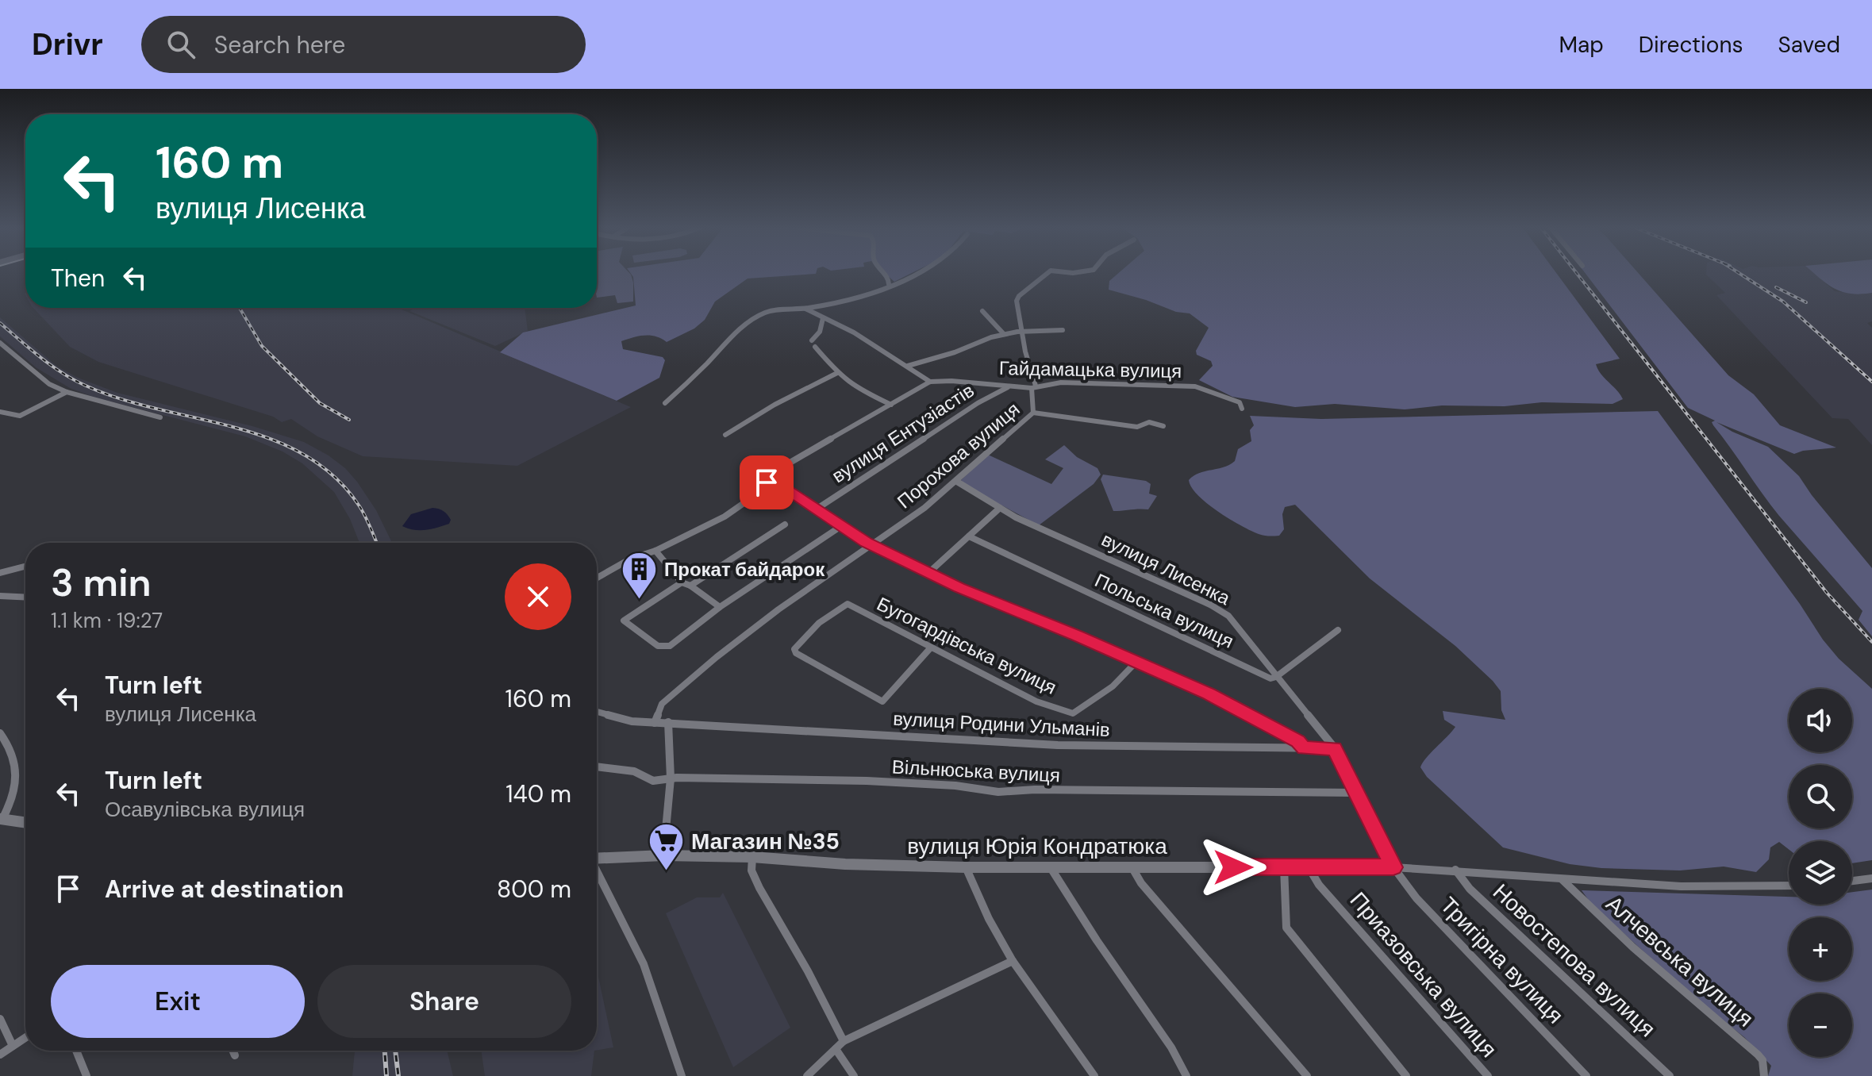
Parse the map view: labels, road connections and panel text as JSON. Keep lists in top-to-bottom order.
{
  "streets": {
    "street": [
      "Гайдамацька вулиця",
      "вулиця Ентузіастів",
      "Порохова вулиця",
      "вулиця Лисенка",
      "Польська вулиця",
      "Бугогардівська вулиця",
      "вулиця Родини Ульманів",
      "Вільнюська вулиця",
      "вулиця Юрія Кондратюка",
      "Тригірна вулиця",
      "Новостепова вулиця",
      "Алчевська вулиця",
      "Приазовська вулиця"
    ]
  },
  "crossings": [
    ["Гайдамацька вулиця", "вулиця Ентузіастів"],
    ["Порохова вулиця", "вулиця Лисенка"],
    ["Порохова вулиця", "вулиця Родини Ульманів"],
    ["вулиця Лисенка", "Польська вулиця"],
    ["вулиця Лисенка", "вулиця Родини Ульманів"],
    ["вулиця Лисенка", "Вільнюська вулиця"],
    ["вулиця Лисенка", "вулиця Юрія Кондратюка"],
    ["вулиця Лисенка", "Тригірна вулиця"],
    ["вулиця Юрія Кондратюка", "Тригірна вулиця"],
    ["вулиця Юрія Кондратюка", "Новостепова вулиця"],
    ["вулиця Юрія Кондратюка", "Алчевська вулиця"],
    ["вулиця Юрія Кондратюка", "Приазовська вулиця"]
  ],
  "places": {
    "building": ["Прокат байдарок"],
    "supermarket": ["Магазин №35"]
  },
  "page": {
    "header": "Drivr",
    "search": "Search here",
    "nav": ["Map", "Directions", "Saved"],
    "turn": ["160 m", "вулиця Лисенка"],
    "then": "Then",
    "heading": ["3 min", "1.1 km · 19:27"],
    "list": [
      {
        "name": "Turn left",
        "note": "вулиця Лисенка",
        "value": "160 m"
      },
      {
        "name": "Turn left",
        "note": "Осавулівська вулиця",
        "value": "140 m"
      },
      {
        "name": "Arrive at destination",
        "value": "800 m"
      }
    ],
    "map_buttons": ["+", "−"],
    "buttons": ["Exit", "Share"]
  }
}
